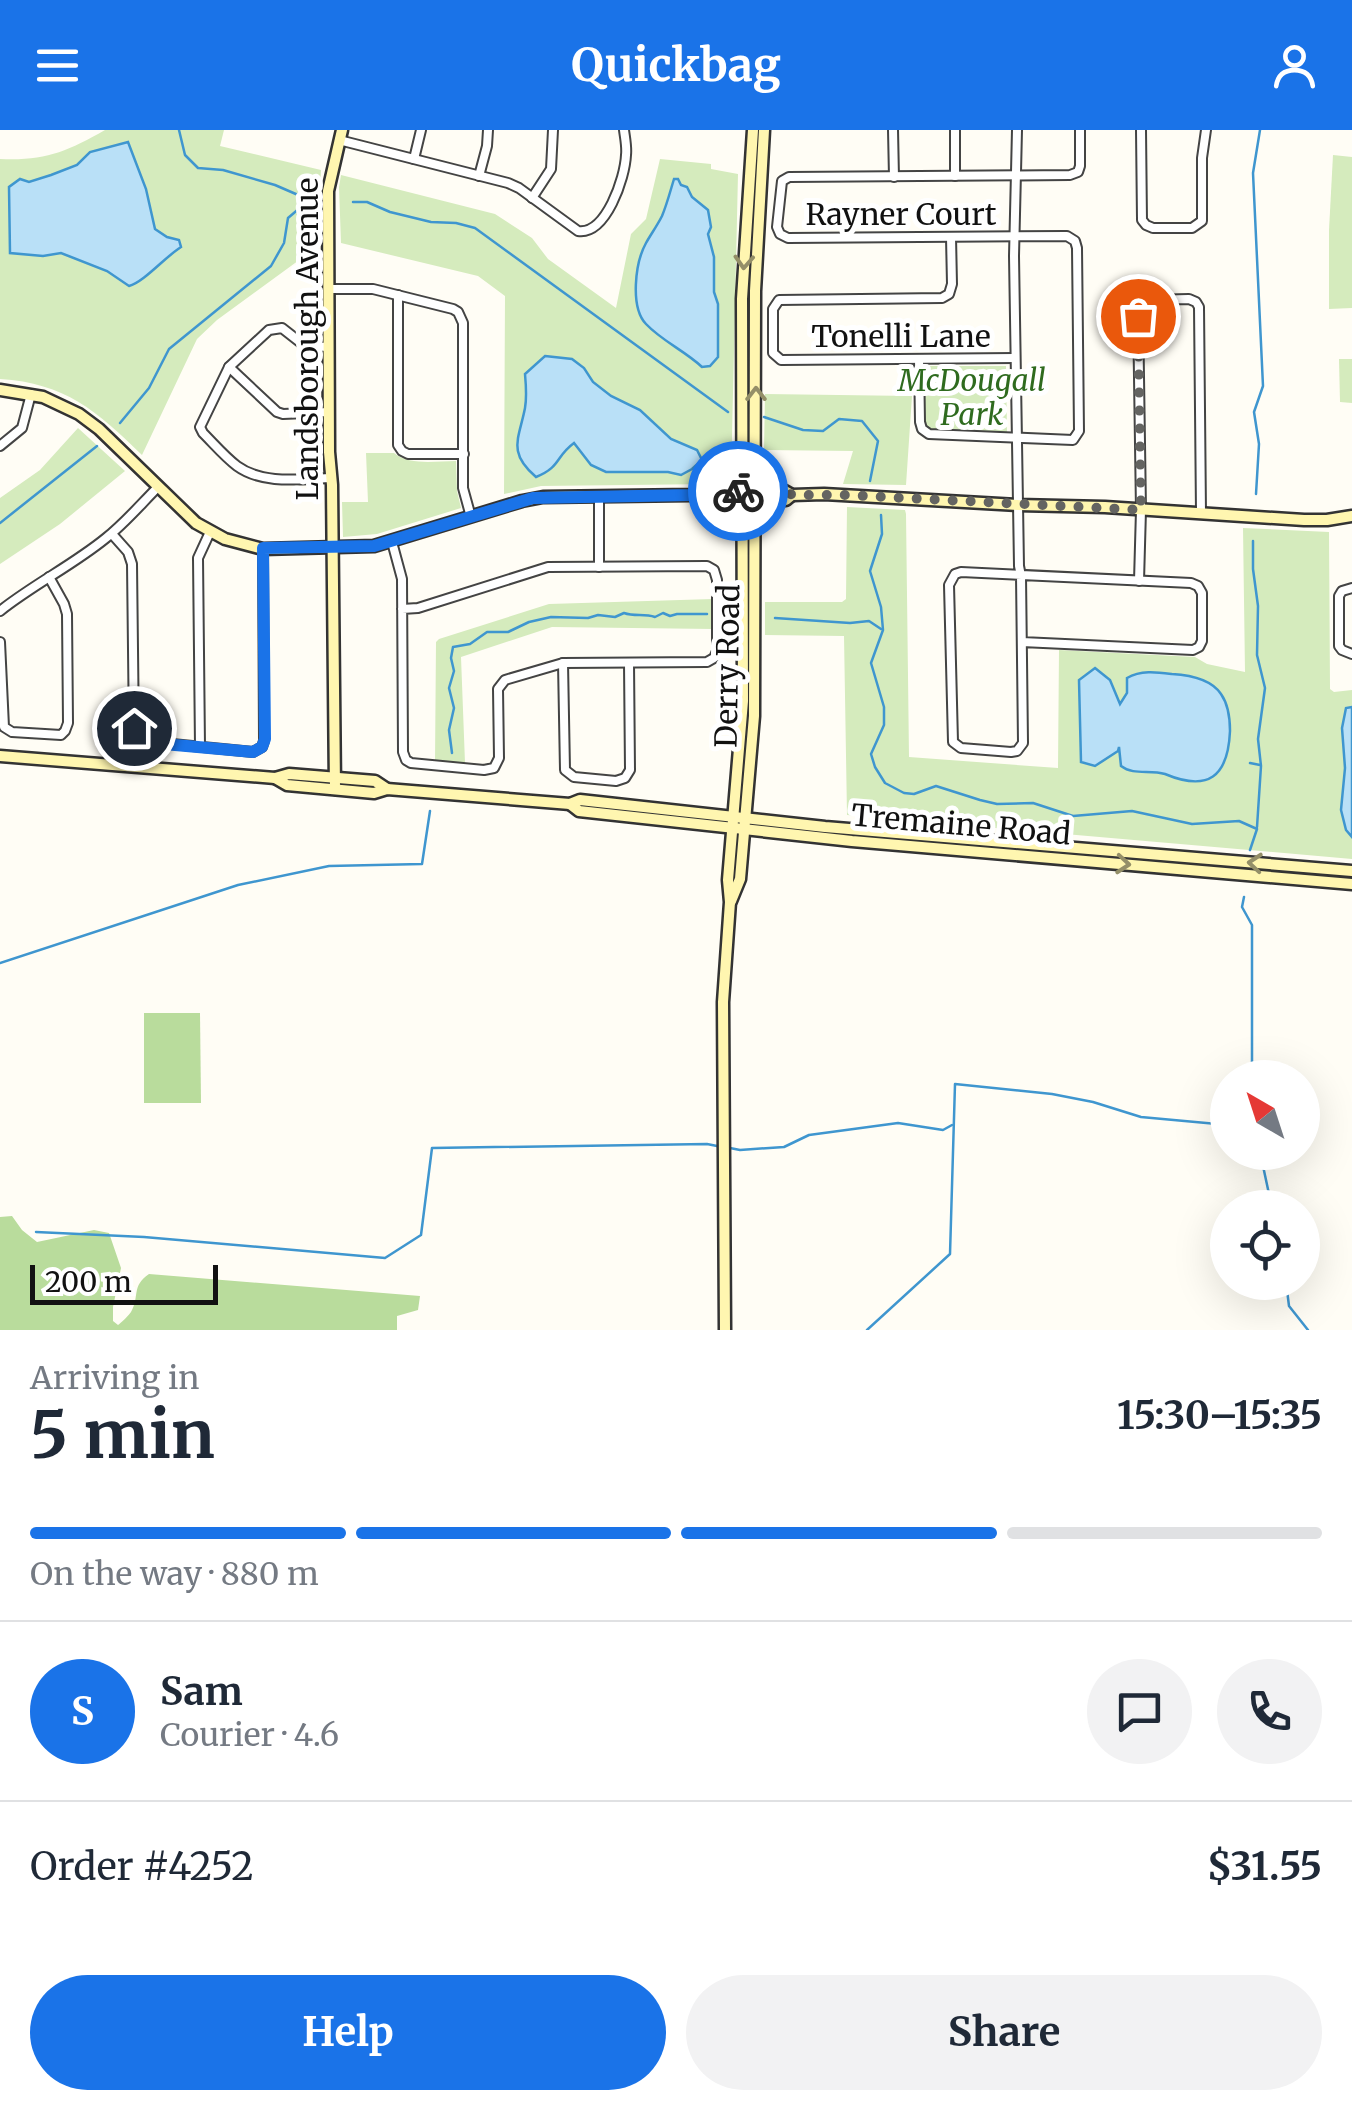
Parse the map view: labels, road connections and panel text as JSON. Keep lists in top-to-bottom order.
{
  "streets": {
    "main road": ["Landsborough Avenue", "Derry Road", "Tremaine Road"],
    "street": ["Rayner Court", "Tonelli Lane"]
  },
  "crossings": [
    ["Rayner Court", "Tonelli Lane"],
    ["Landsborough Avenue", "Tremaine Road"],
    ["Derry Road", "Tremaine Road"]
  ],
  "parks": ["McDougall Park"],
  "scale_bar": "200 m",
  "north": "top left",
  "page": {
    "header": "Quickbag",
    "scale": "200 m",
    "heading": ["5 min", "Arriving in", "15:30–15:35"],
    "panel": [
      "Sam",
      "Courier · 4.6",
      "Order #4252",
      "$31.55"
    ],
    "bar": "On the way · 880 m",
    "round": "S",
    "buttons": ["Help", "Share"]
  }
}
